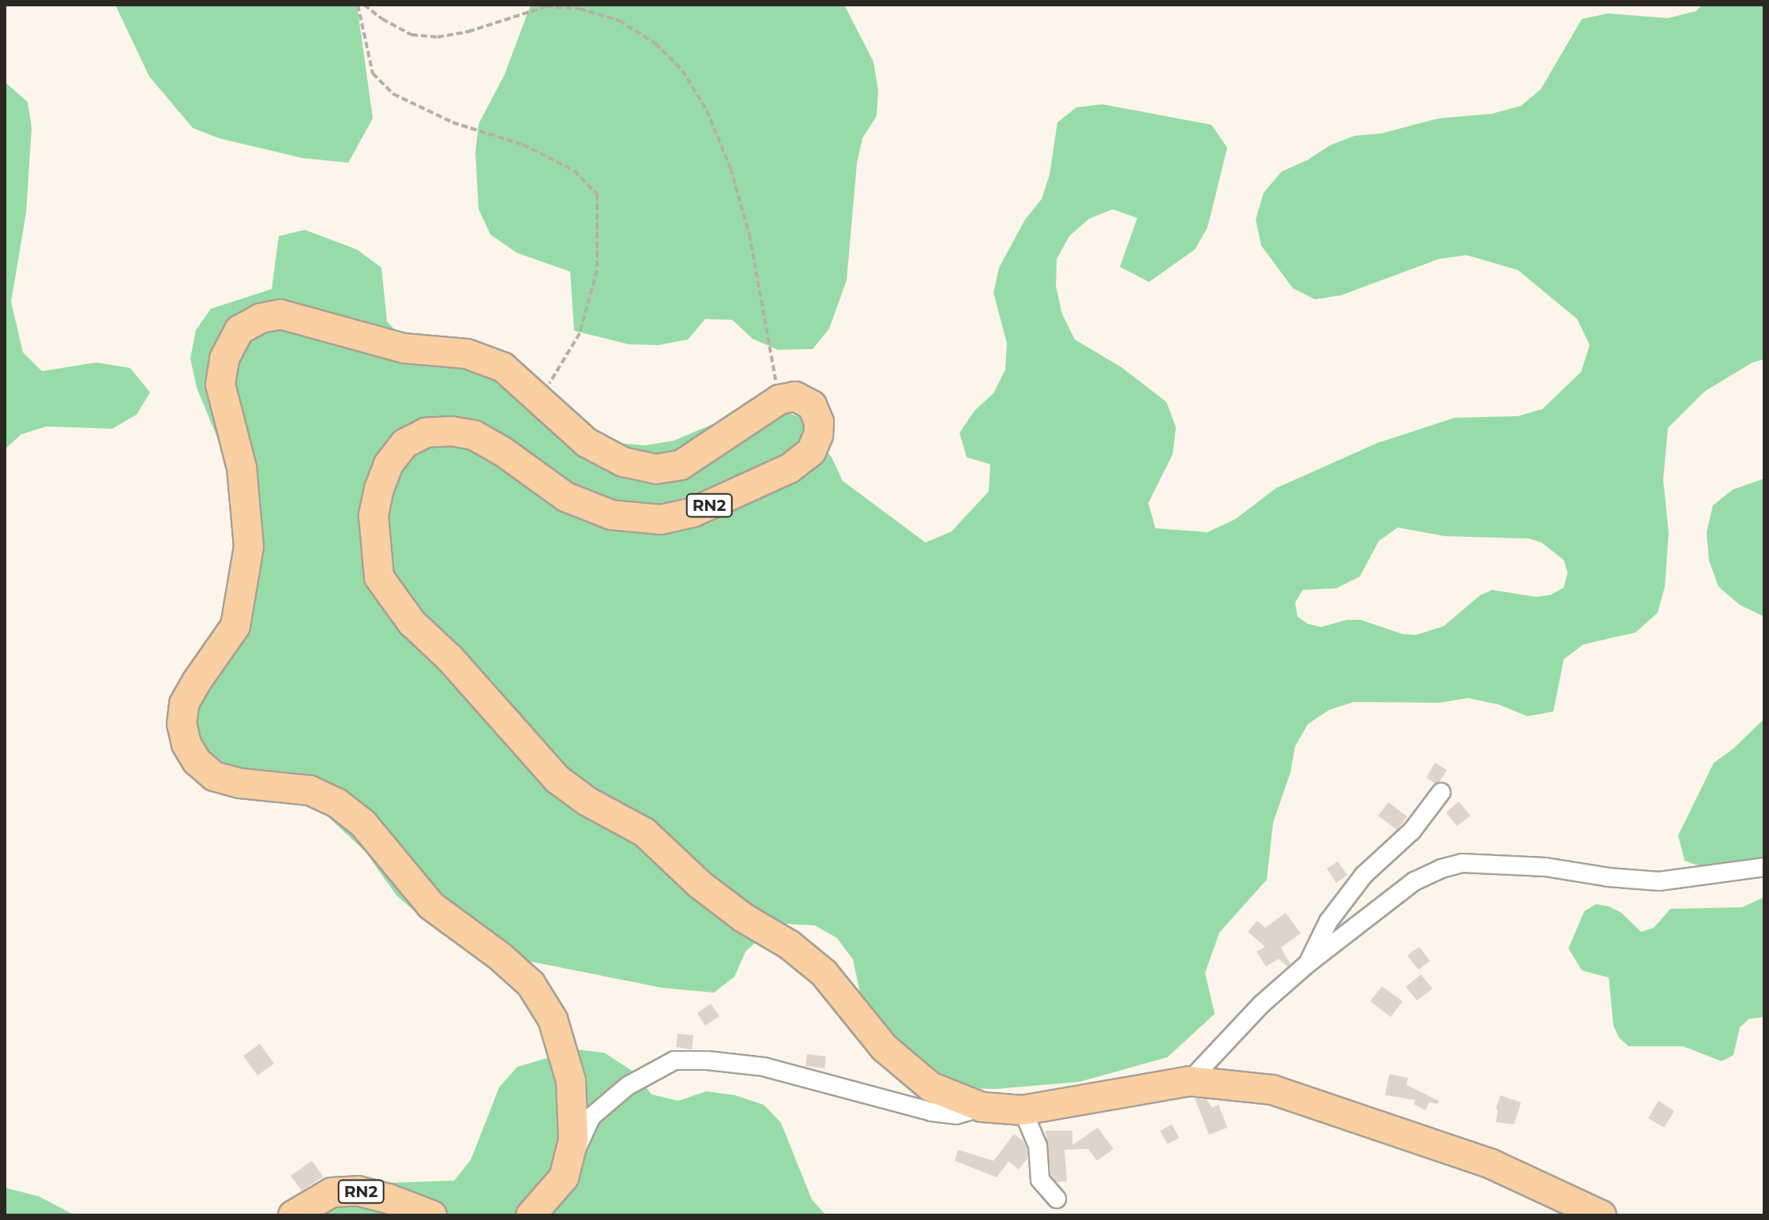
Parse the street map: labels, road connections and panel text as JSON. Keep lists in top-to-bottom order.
{
  "streets": {
    "highway": ["RN2"]
  }
}
